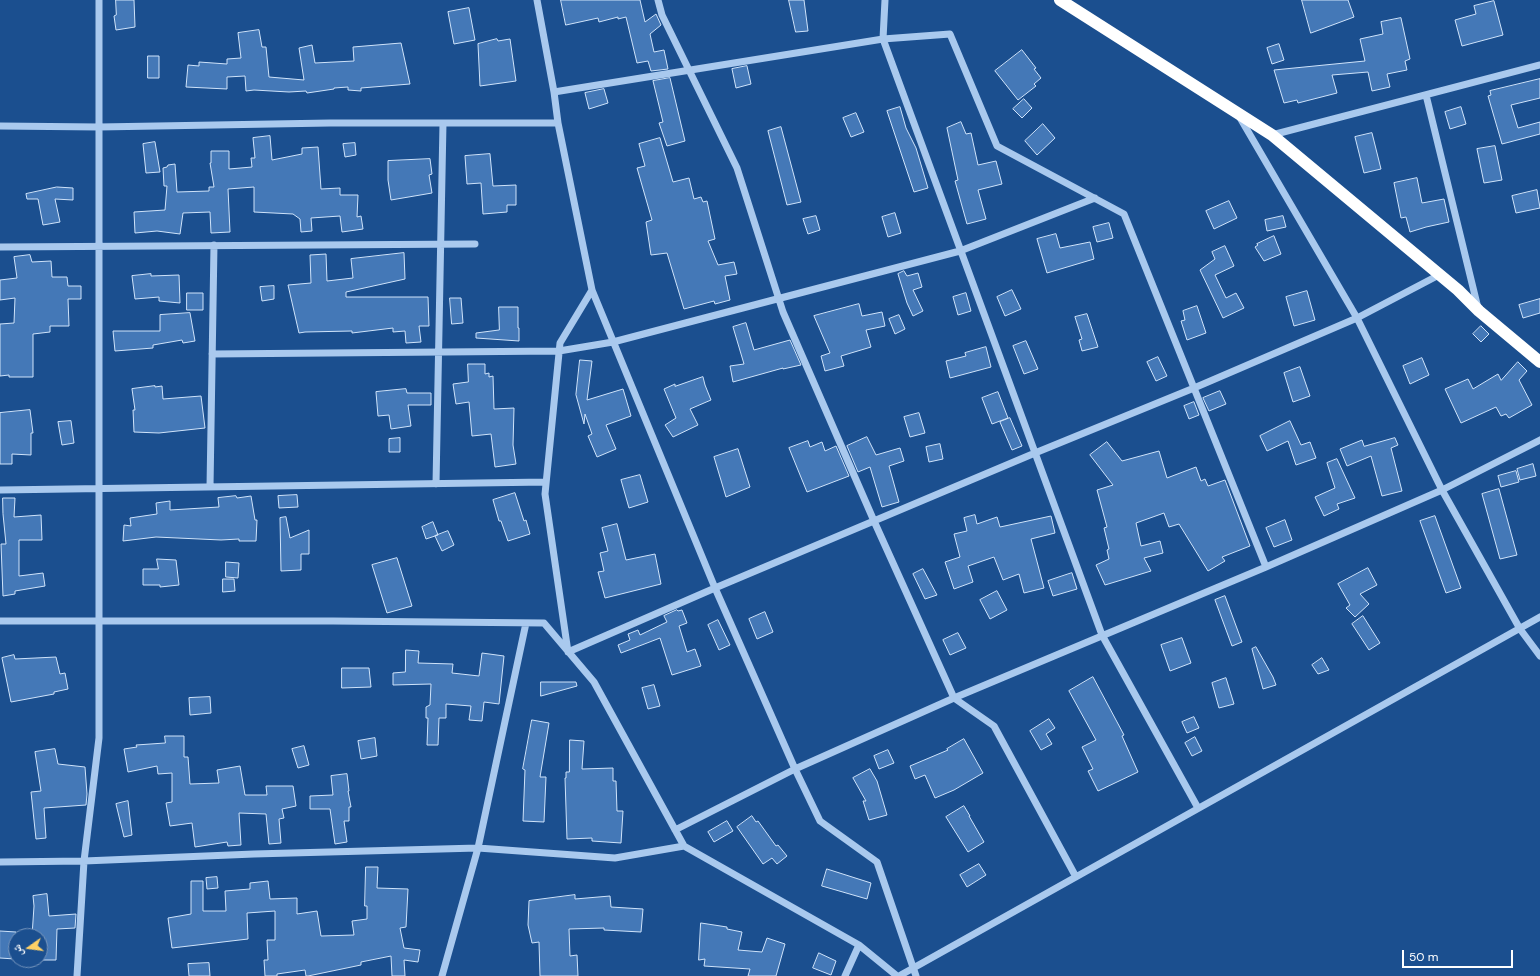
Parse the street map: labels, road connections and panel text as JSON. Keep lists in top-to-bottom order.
{
  "scale_bar": "50 m",
  "north": "left"
}
